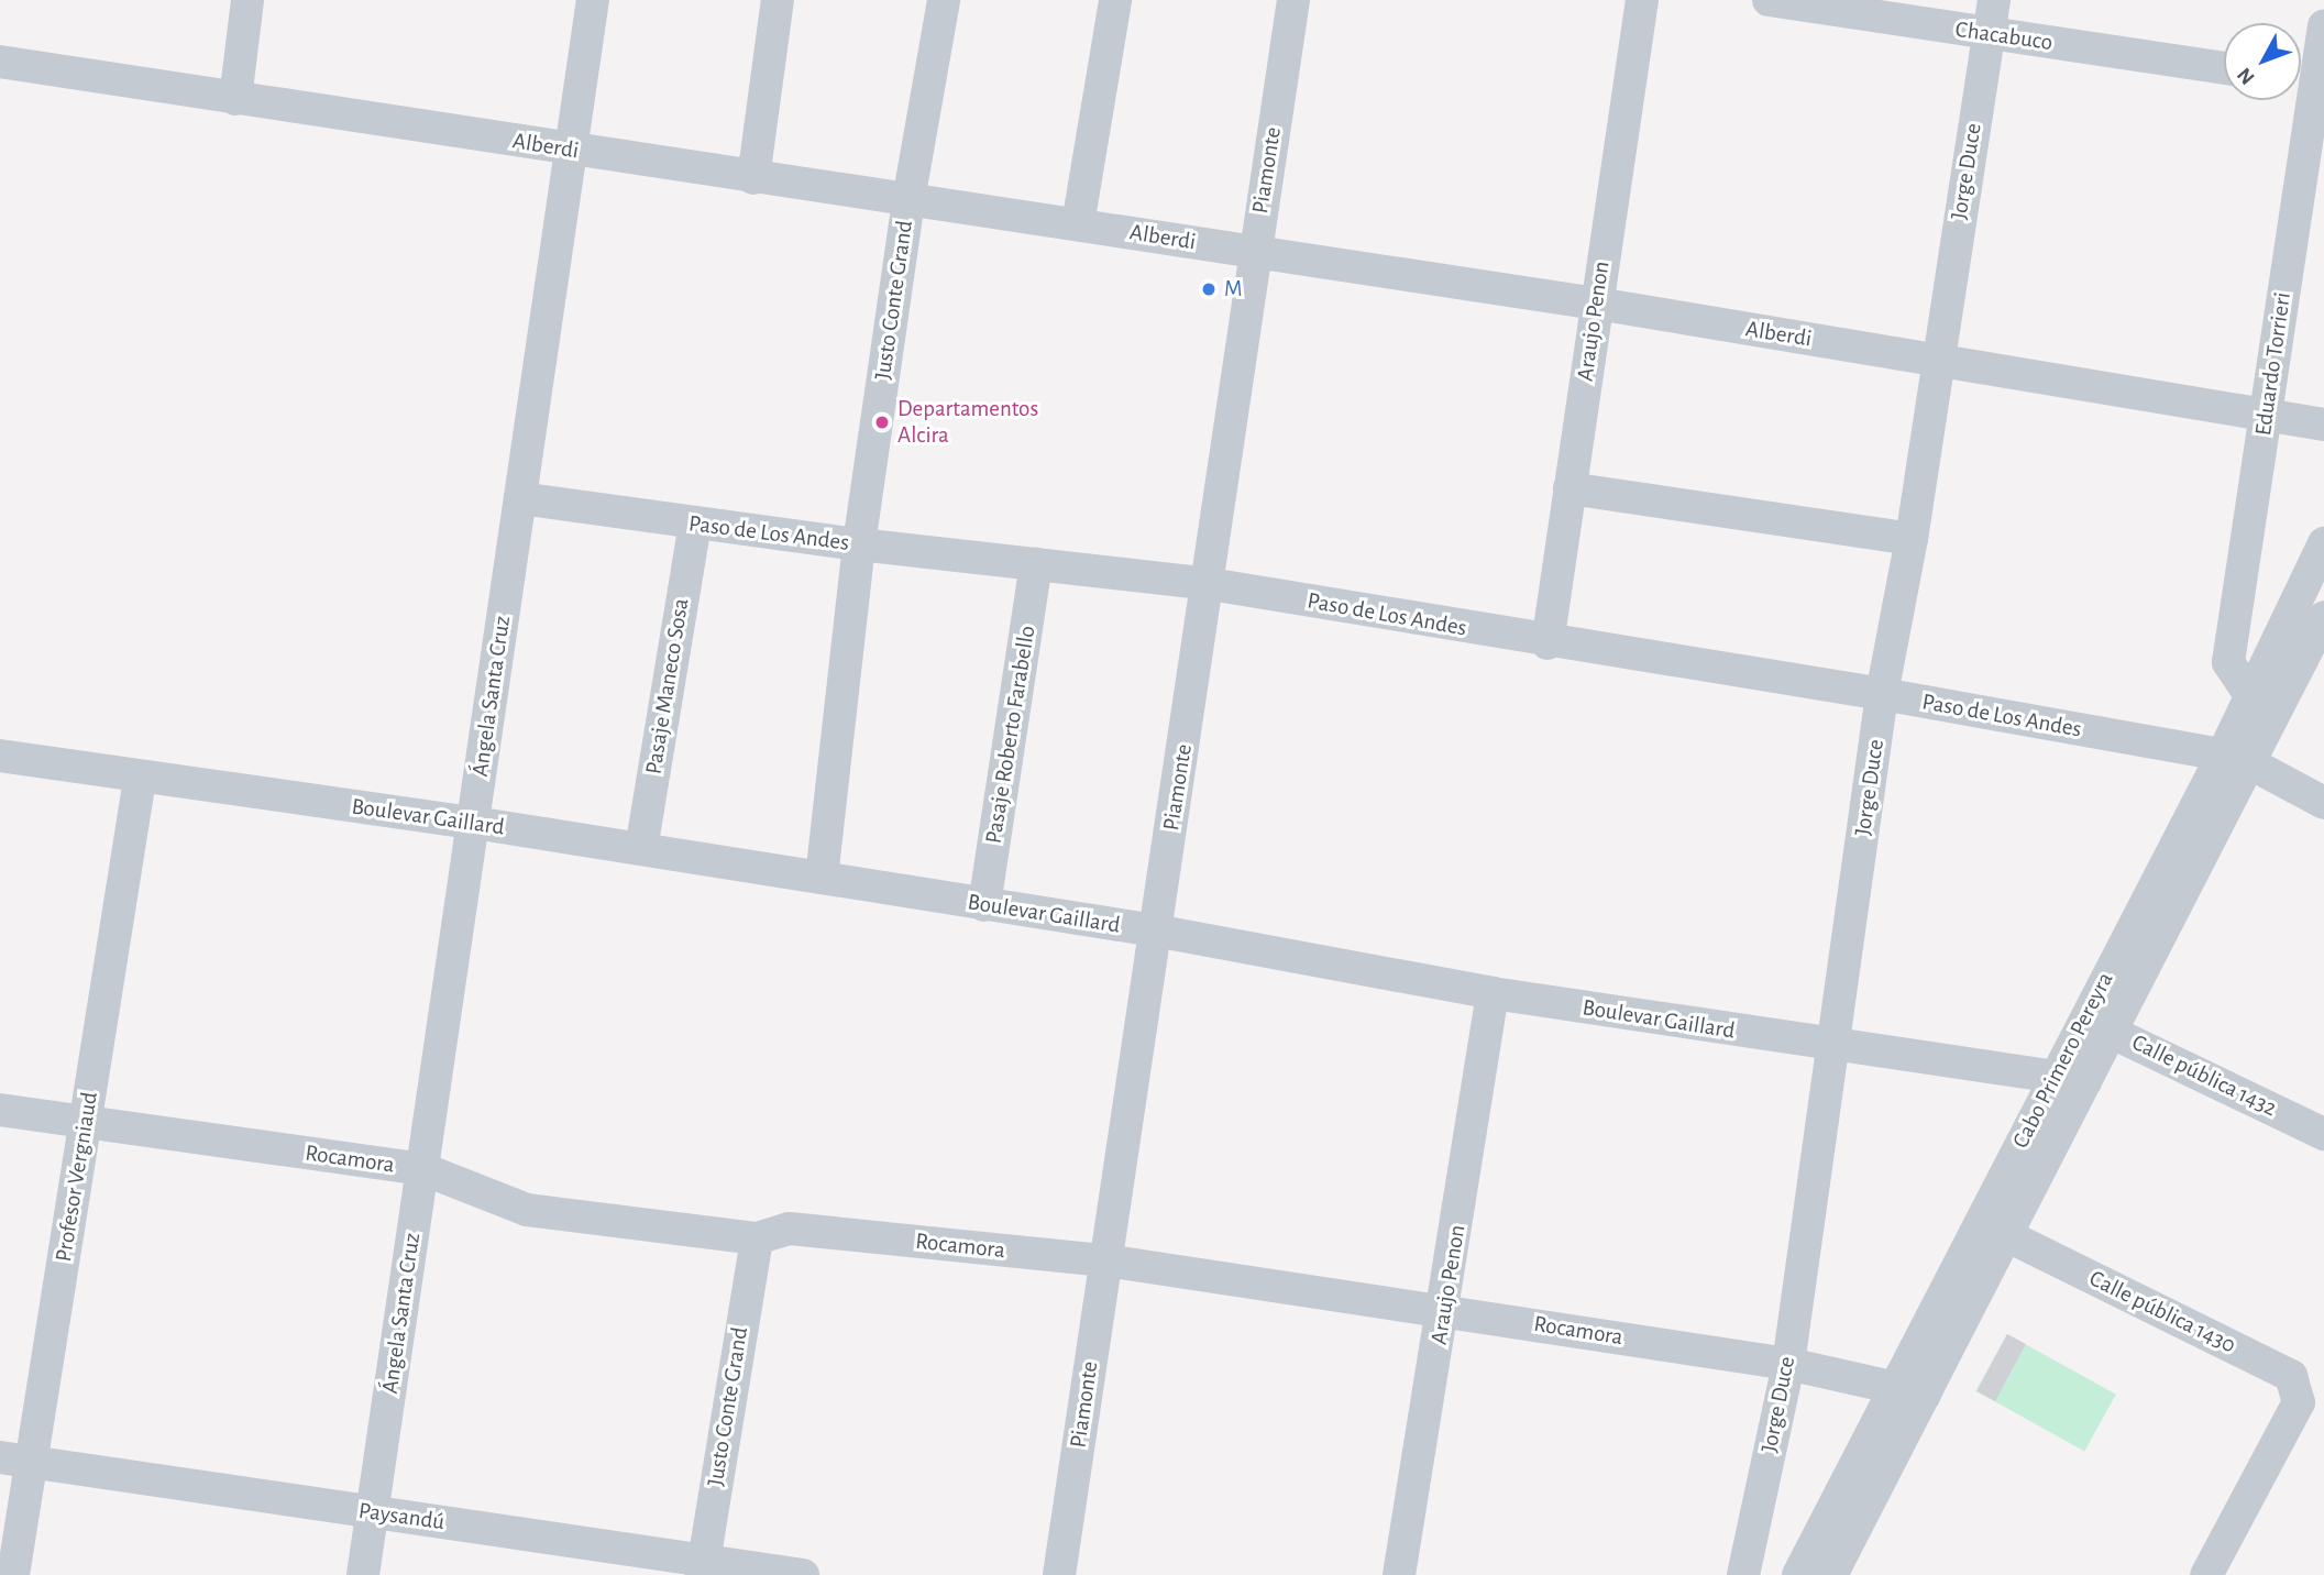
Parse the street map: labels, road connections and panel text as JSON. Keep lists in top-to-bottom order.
{
  "streets": {
    "street": [
      "Chacabuco",
      "Alberdi",
      "Piamonte",
      "Jorge Duce",
      "Justo Conte Grand",
      "Araujo Penon",
      "Eduardo Torrieri",
      "Paso de Los Andes",
      "Pasaje Maneco Sosa",
      "Ángela Santa Cruz",
      "Pasaje Roberto Farabello",
      "Boulevar Gaillard",
      "Cabo Primero Pereyra",
      "Calle pública 1432",
      "Rocamora",
      "Profesor Vergniaud",
      "Calle pública 1430",
      "Paysandú"
    ]
  },
  "crossings": [
    ["Chacabuco", "Jorge Duce"],
    ["Alberdi", "Piamonte"],
    ["Alberdi", "Jorge Duce"],
    ["Alberdi", "Justo Conte Grand"],
    ["Alberdi", "Araujo Penon"],
    ["Alberdi", "Eduardo Torrieri"],
    ["Alberdi", "Ángela Santa Cruz"],
    ["Piamonte", "Paso de Los Andes"],
    ["Piamonte", "Boulevar Gaillard"],
    ["Piamonte", "Rocamora"],
    ["Jorge Duce", "Paso de Los Andes"],
    ["Jorge Duce", "Boulevar Gaillard"],
    ["Jorge Duce", "Rocamora"],
    ["Justo Conte Grand", "Paso de Los Andes"],
    ["Justo Conte Grand", "Boulevar Gaillard"],
    ["Justo Conte Grand", "Rocamora"],
    ["Justo Conte Grand", "Paysandú"],
    ["Araujo Penon", "Paso de Los Andes"],
    ["Araujo Penon", "Boulevar Gaillard"],
    ["Araujo Penon", "Rocamora"],
    ["Eduardo Torrieri", "Cabo Primero Pereyra"],
    ["Paso de Los Andes", "Pasaje Maneco Sosa"],
    ["Paso de Los Andes", "Ángela Santa Cruz"],
    ["Paso de Los Andes", "Pasaje Roberto Farabello"],
    ["Paso de Los Andes", "Cabo Primero Pereyra"],
    ["Pasaje Maneco Sosa", "Boulevar Gaillard"],
    ["Ángela Santa Cruz", "Boulevar Gaillard"],
    ["Ángela Santa Cruz", "Rocamora"],
    ["Ángela Santa Cruz", "Paysandú"],
    ["Pasaje Roberto Farabello", "Boulevar Gaillard"],
    ["Boulevar Gaillard", "Cabo Primero Pereyra"],
    ["Boulevar Gaillard", "Profesor Vergniaud"],
    ["Cabo Primero Pereyra", "Calle pública 1432"],
    ["Cabo Primero Pereyra", "Rocamora"],
    ["Cabo Primero Pereyra", "Calle pública 1430"],
    ["Rocamora", "Profesor Vergniaud"],
    ["Profesor Vergniaud", "Paysandú"]
  ],
  "places": ["M", "Departamentos Alcira"],
  "north": "bottom left"
}
